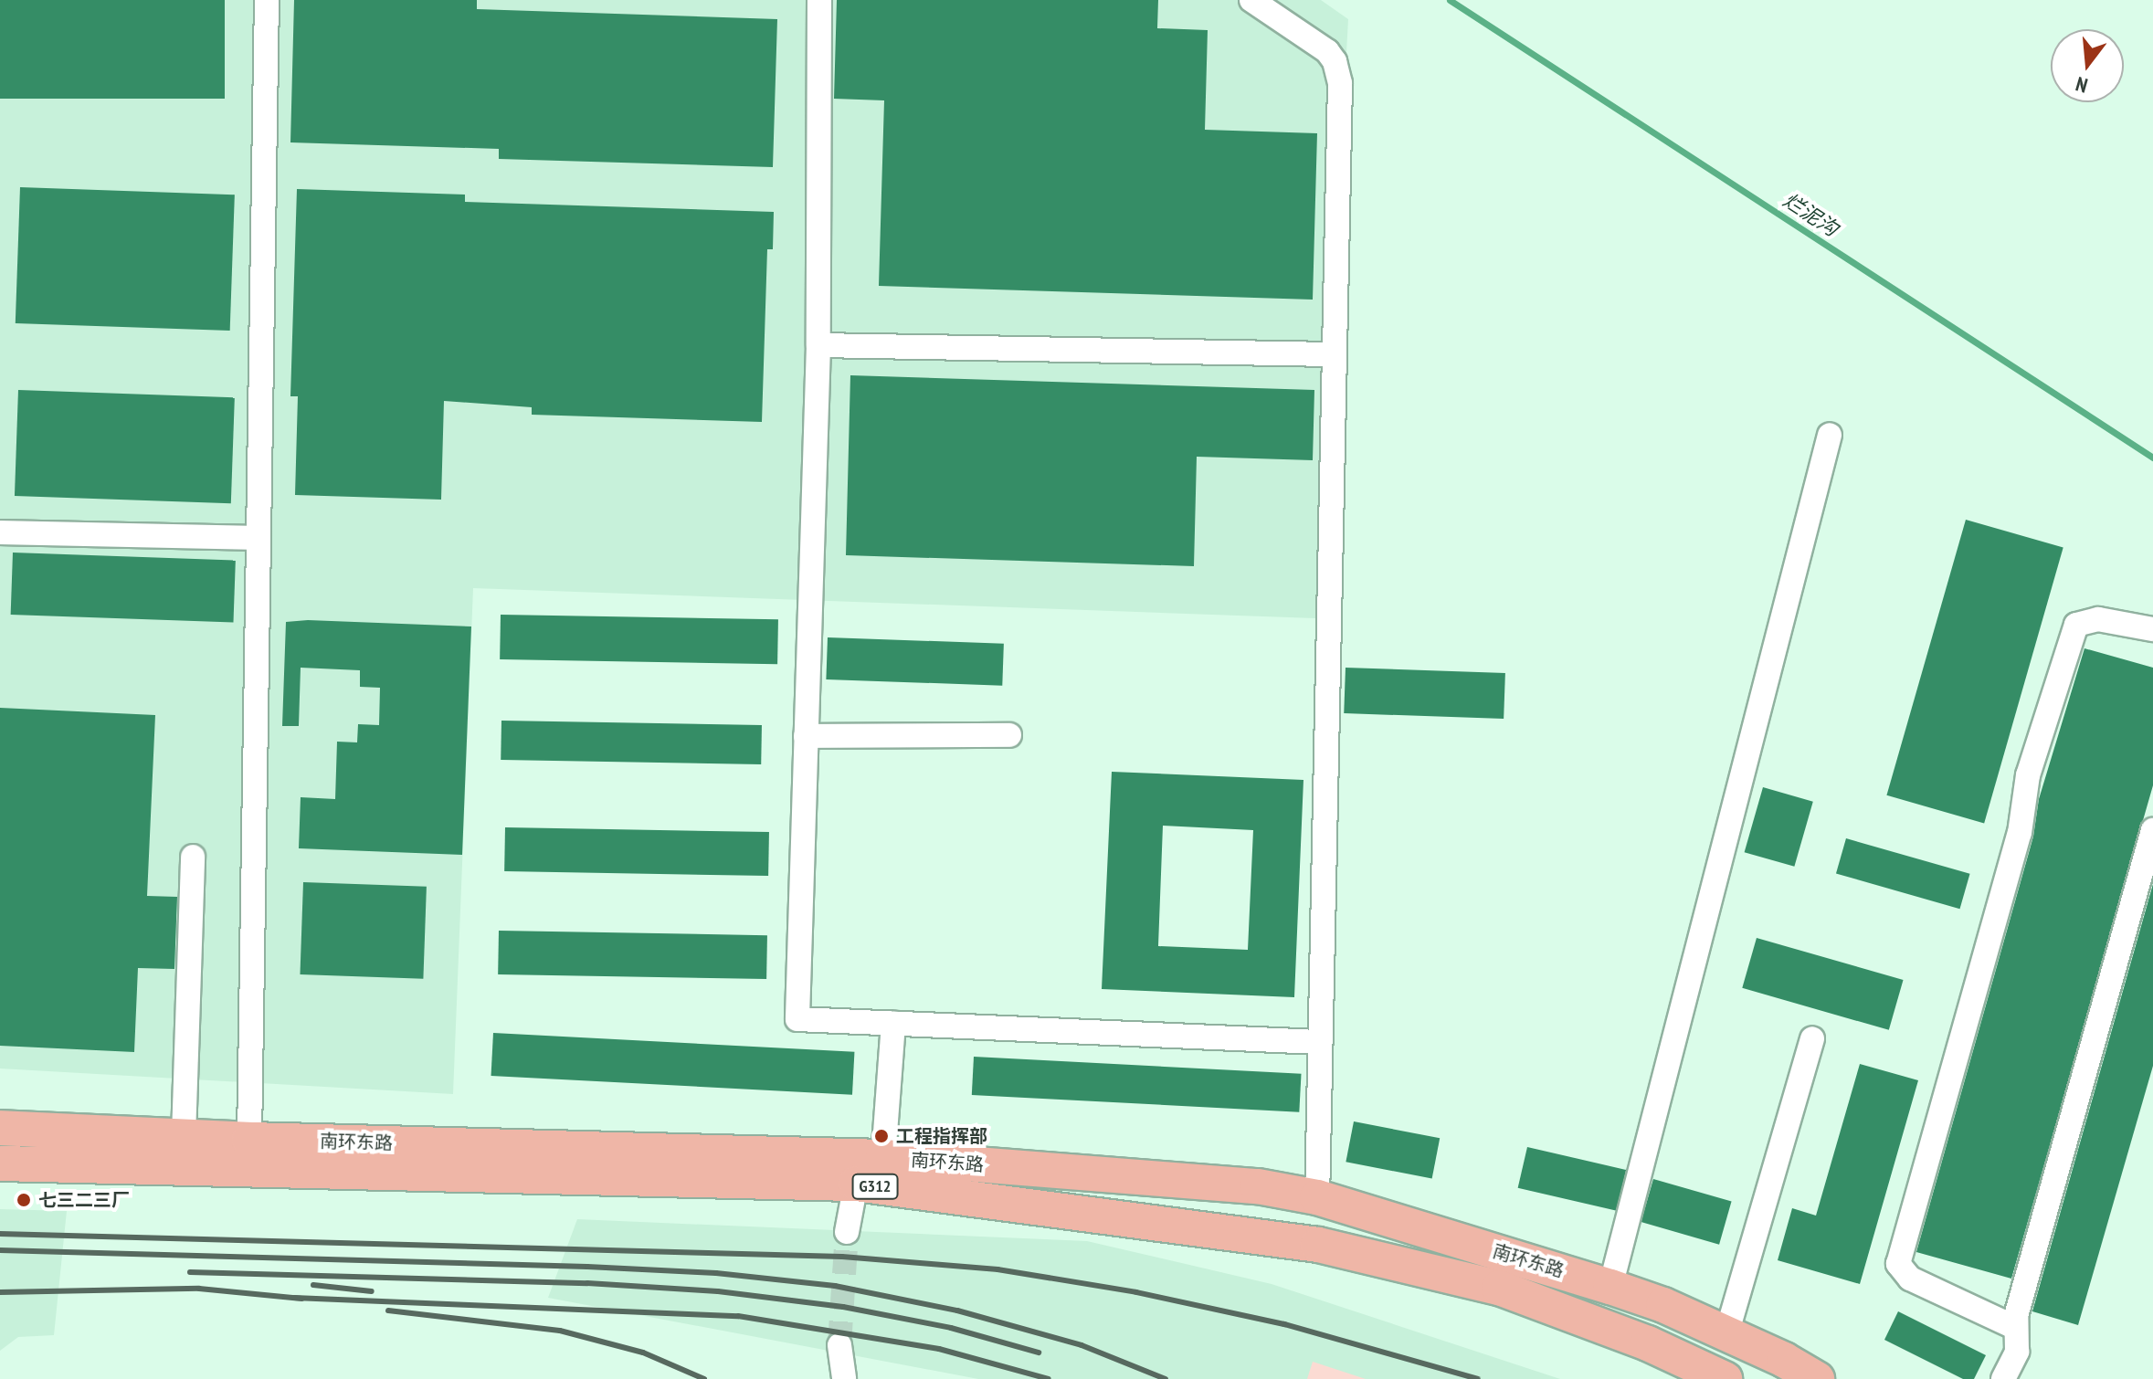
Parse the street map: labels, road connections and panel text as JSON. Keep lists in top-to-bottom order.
{
  "streets": {
    "highway": ["南环东路", "G312"]
  },
  "water": ["烂泥沟"],
  "places": ["工程指挥部", "七三二三厂"],
  "north": "bottom"
}
